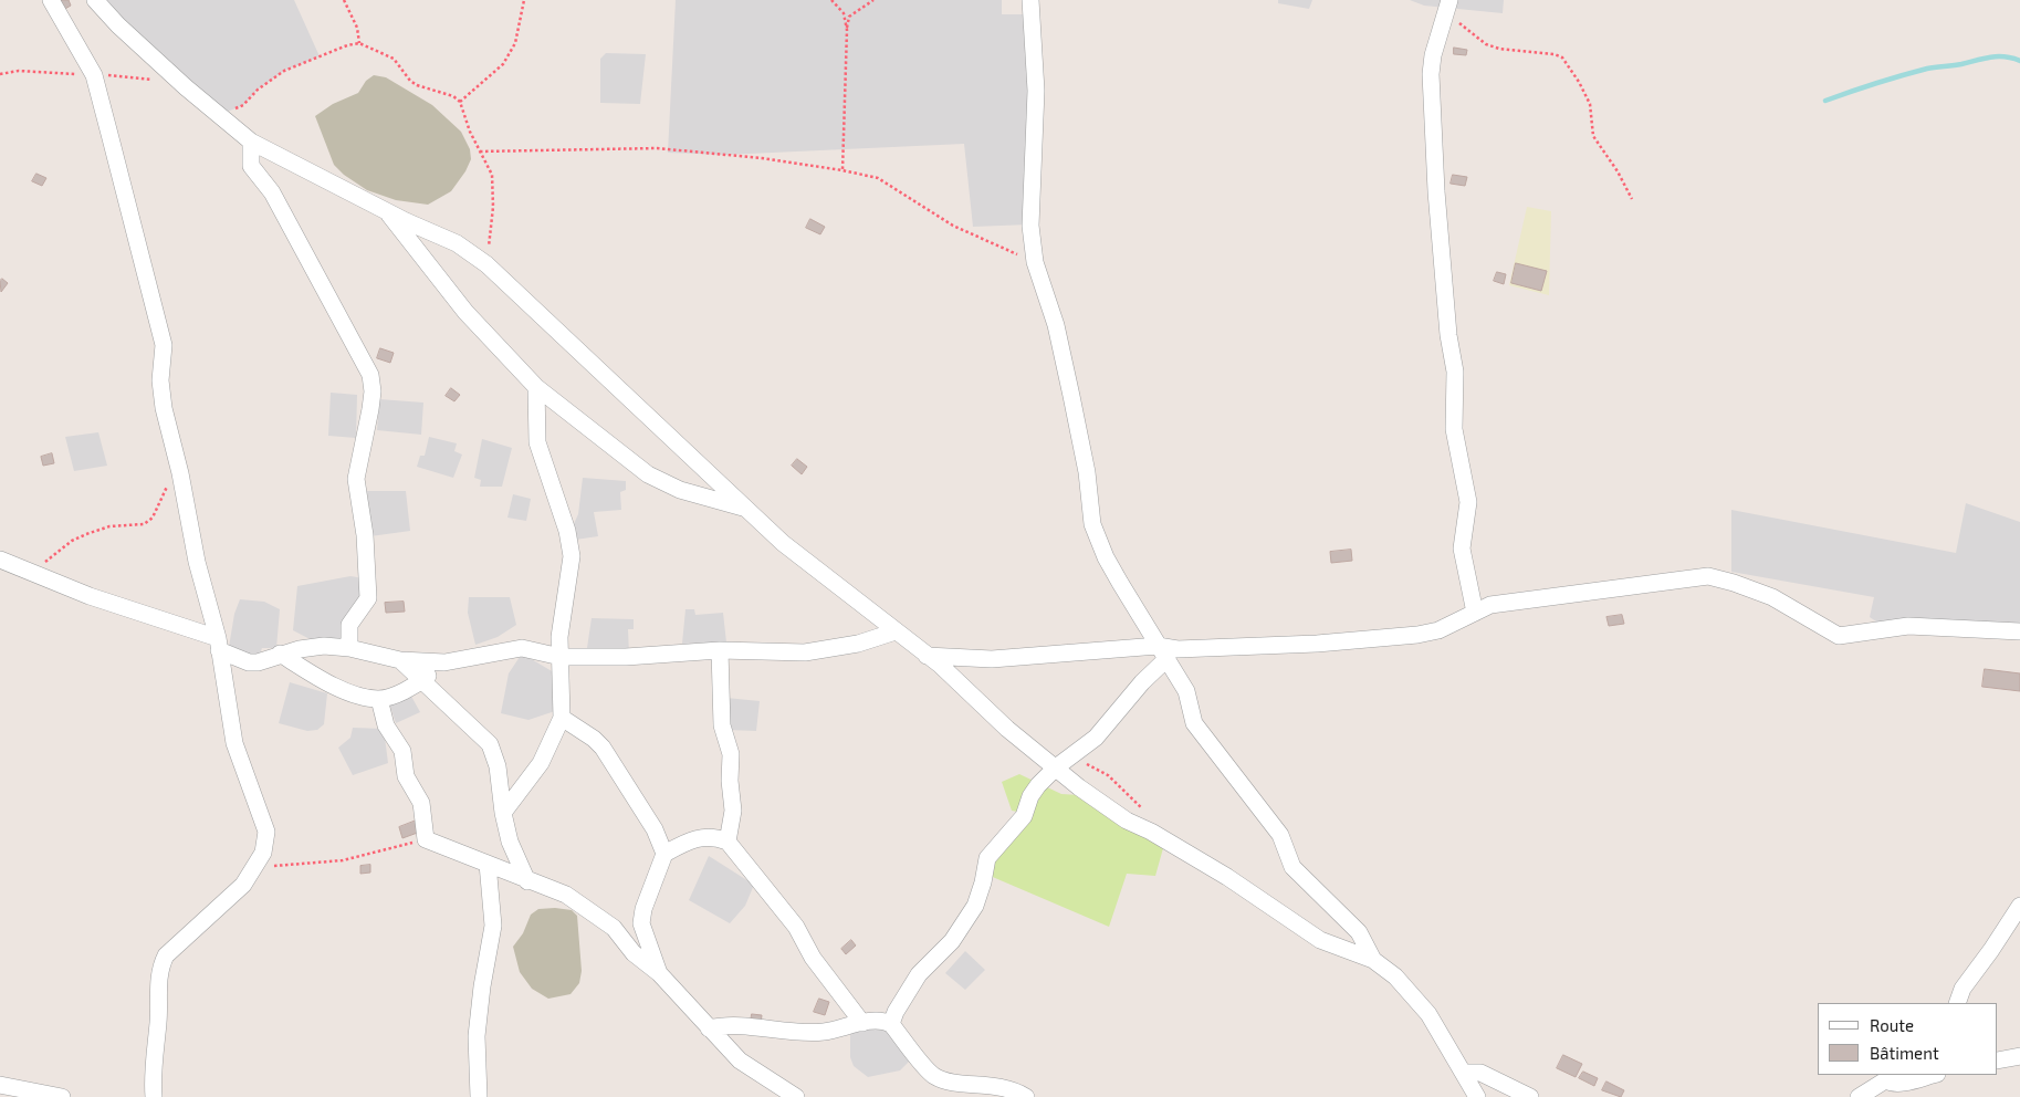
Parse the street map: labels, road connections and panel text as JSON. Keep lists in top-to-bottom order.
{
  "legend": ["Route", "Bâtiment"]
}
